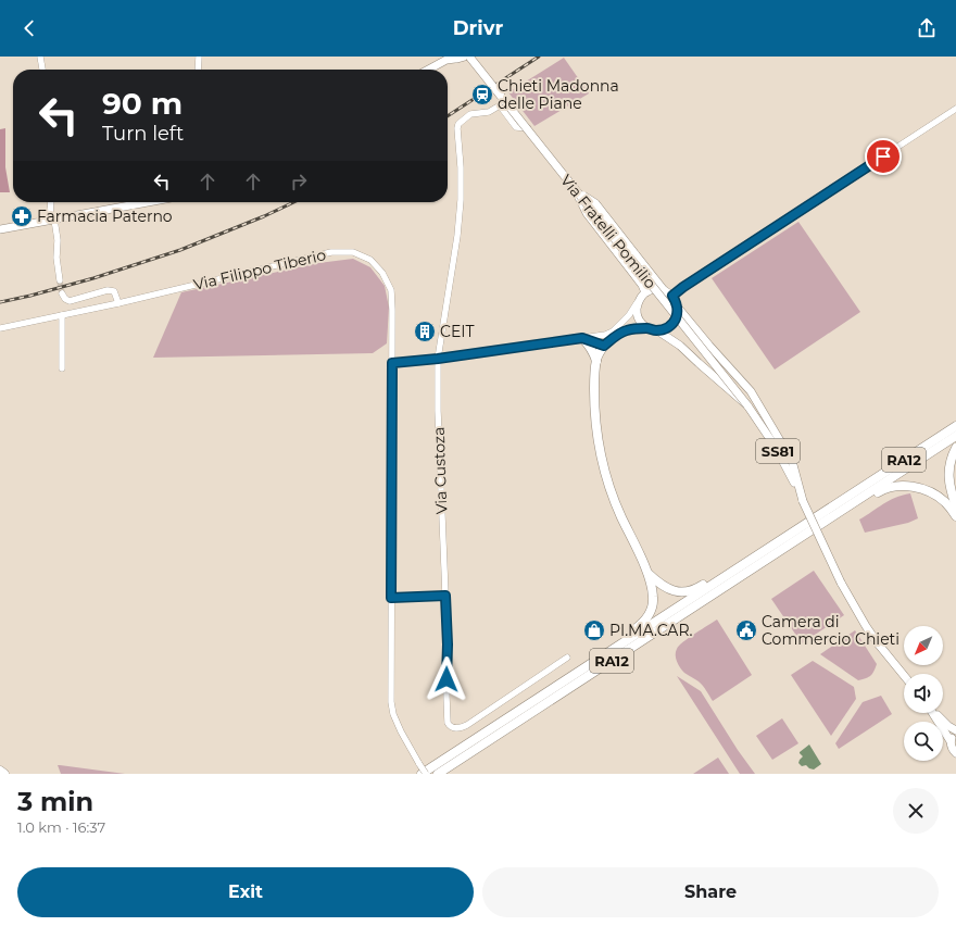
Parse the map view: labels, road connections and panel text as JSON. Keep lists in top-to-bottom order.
{
  "streets": {
    "highway": ["RA12"],
    "main road": ["Via Fratelli Pomilio", "SS81"],
    "street": ["Via Filippo Tiberio", "Via Custoza"]
  },
  "crossings": [
    ["Via Fratelli Pomilio", "Via Custoza"]
  ],
  "places": {
    "station": ["Chieti Madonna delle Piane"],
    "pharmacy": ["Farmacia Paterno"],
    "building": ["CEIT"],
    "shop": ["PI.MA.CAR."],
    "public building": ["Camera di Commercio Chieti"]
  },
  "north": "bottom left",
  "page": {
    "header": "Drivr",
    "turn": ["90 m", "Turn left"],
    "heading": ["3 min", "1.0 km · 16:37"],
    "buttons": ["Exit", "Share"]
  }
}
